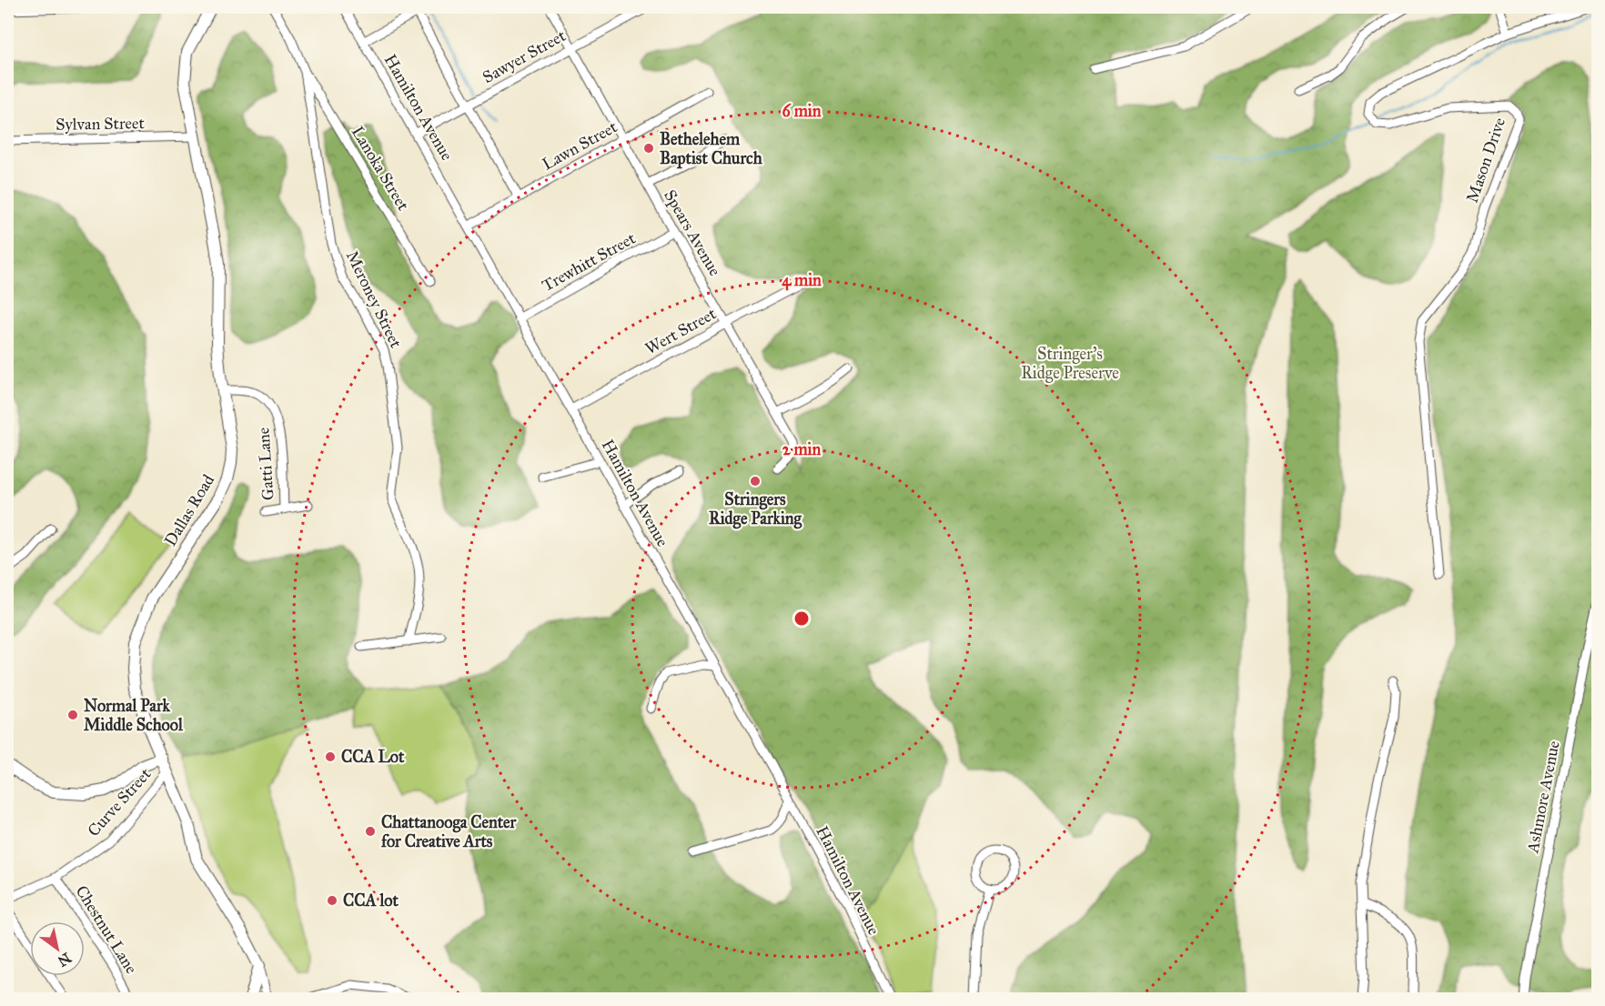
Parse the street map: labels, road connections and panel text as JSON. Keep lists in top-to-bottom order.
{
  "streets": {
    "street": [
      "Sawyer Street",
      "Hamilton Avenue",
      "Sylvan Street",
      "Lawn Street",
      "Mason Drive",
      "Lanoka Street",
      "Spears Avenue",
      "Trewhitt Street",
      "Meroney Street",
      "Wert Street",
      "Gatti Lane",
      "Dallas Road",
      "Ashmore Avenue",
      "Curve Street",
      "Chestnut Lane"
    ]
  },
  "crossings": [
    ["Sawyer Street", "Hamilton Avenue"],
    ["Sawyer Street", "Spears Avenue"],
    ["Hamilton Avenue", "Lawn Street"],
    ["Hamilton Avenue", "Trewhitt Street"],
    ["Hamilton Avenue", "Wert Street"],
    ["Sylvan Street", "Dallas Road"],
    ["Lawn Street", "Spears Avenue"],
    ["Lanoka Street", "Meroney Street"],
    ["Spears Avenue", "Trewhitt Street"],
    ["Spears Avenue", "Wert Street"],
    ["Gatti Lane", "Dallas Road"],
    ["Dallas Road", "Curve Street"],
    ["Curve Street", "Chestnut Lane"]
  ],
  "parks": ["Stringer's Ridge Preserve"],
  "places": [
    "Bethelehem Baptist Church",
    "Stringers Ridge Parking",
    "Normal Park Middle School",
    "CCA Lot",
    "Chattanooga Center for Creative Arts",
    "CCA lot"
  ],
  "north": "bottom right",
  "rings": ["6 min", "4 min", "2 min"]
}
